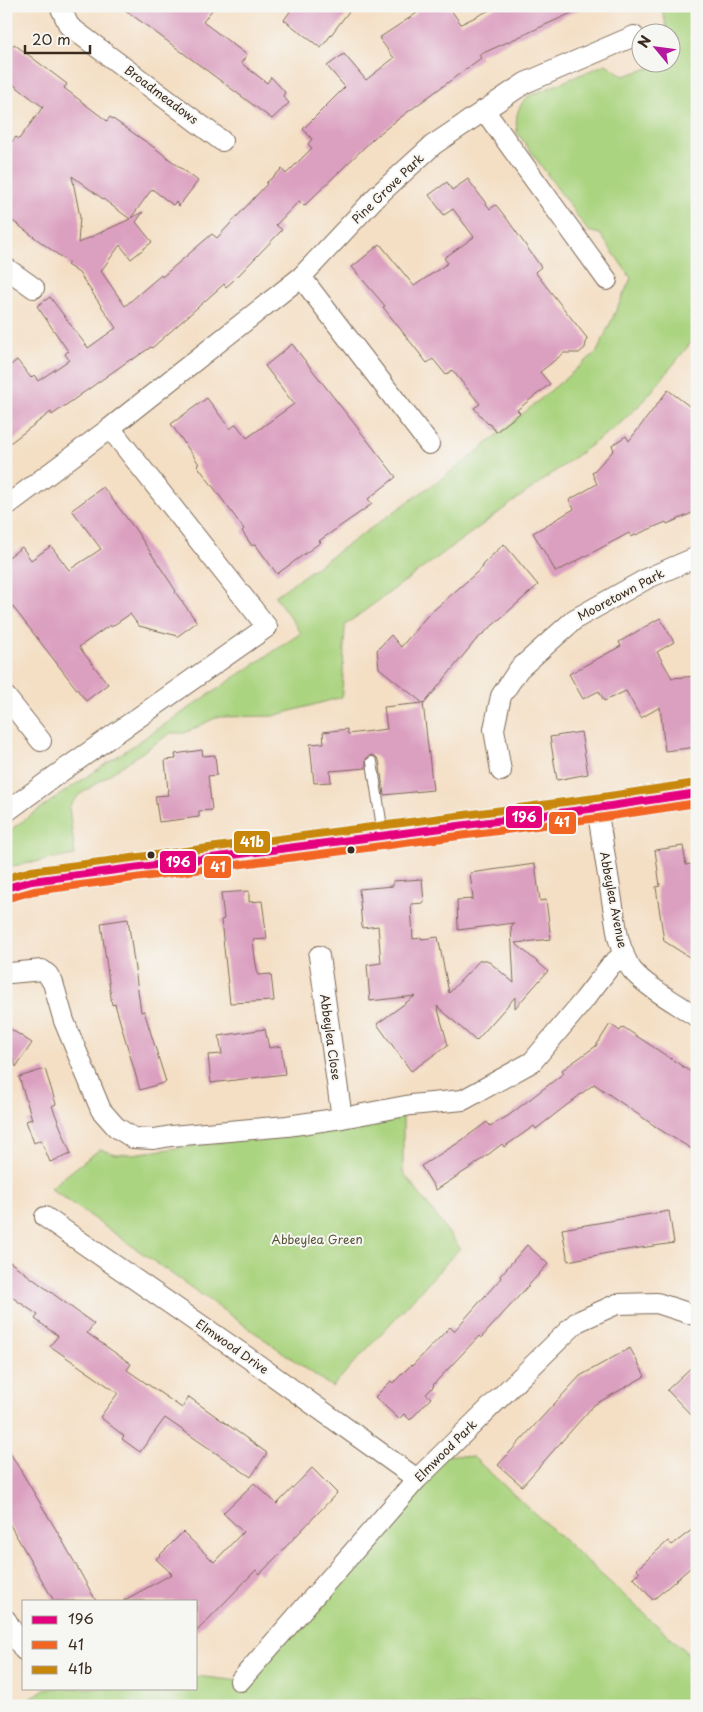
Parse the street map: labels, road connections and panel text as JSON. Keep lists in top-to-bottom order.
{
  "streets": {
    "street": [
      "Broadmeadows",
      "Pine Grove Park",
      "Mooretown Park",
      "Abbeylea Avenue",
      "Abbeylea Close",
      "Elmwood Drive",
      "Elmwood Park"
    ]
  },
  "crossings": [
    ["Elmwood Drive", "Elmwood Park"]
  ],
  "parks": ["Abbeylea Green"],
  "lines": ["transit line 41b", "transit line 196", "transit line 41"],
  "legend": ["196", "41", "41b"],
  "scale_bar": "20 m",
  "north": "top left"
}
